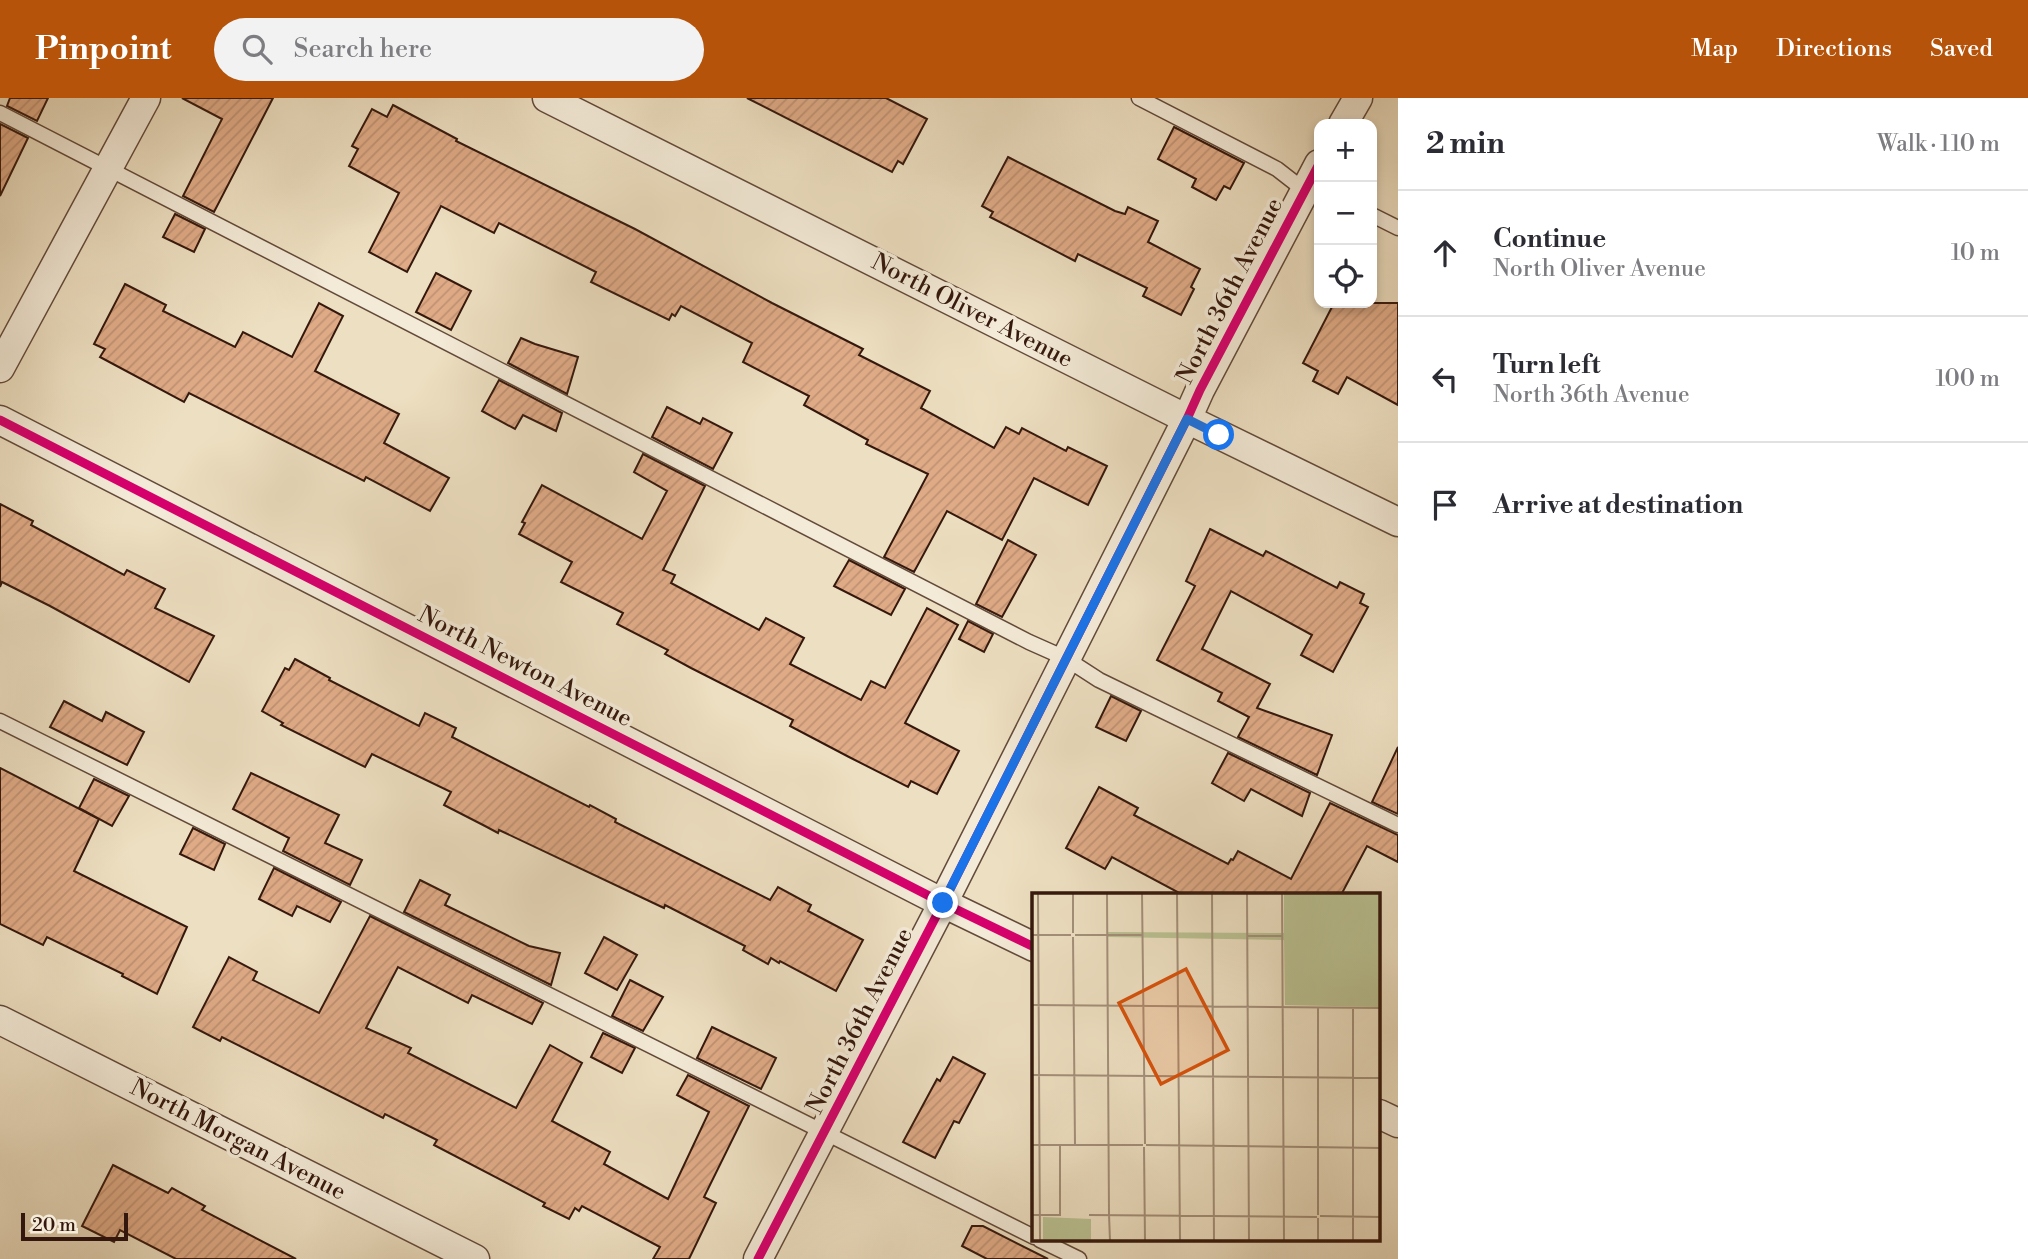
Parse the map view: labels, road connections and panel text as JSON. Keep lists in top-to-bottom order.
{
  "streets": {
    "street": [
      "North 36th Avenue",
      "North Oliver Avenue",
      "North Newton Avenue",
      "North Morgan Avenue"
    ]
  },
  "crossings": [
    ["North 36th Avenue", "North Oliver Avenue"],
    ["North 36th Avenue", "North Newton Avenue"]
  ],
  "scale_bar": "20 m",
  "page": {
    "header": "Pinpoint",
    "search": "Search here",
    "nav": ["Map", "Directions", "Saved"],
    "heading": ["2 min", "Walk · 110 m"],
    "map_buttons": ["+", "−"],
    "list": [
      ["Continue", "North Oliver Avenue", "10 m"],
      ["Turn left", "North 36th Avenue", "100 m"],
      "Arrive at destination"
    ],
    "scale": "20 m"
  }
}
